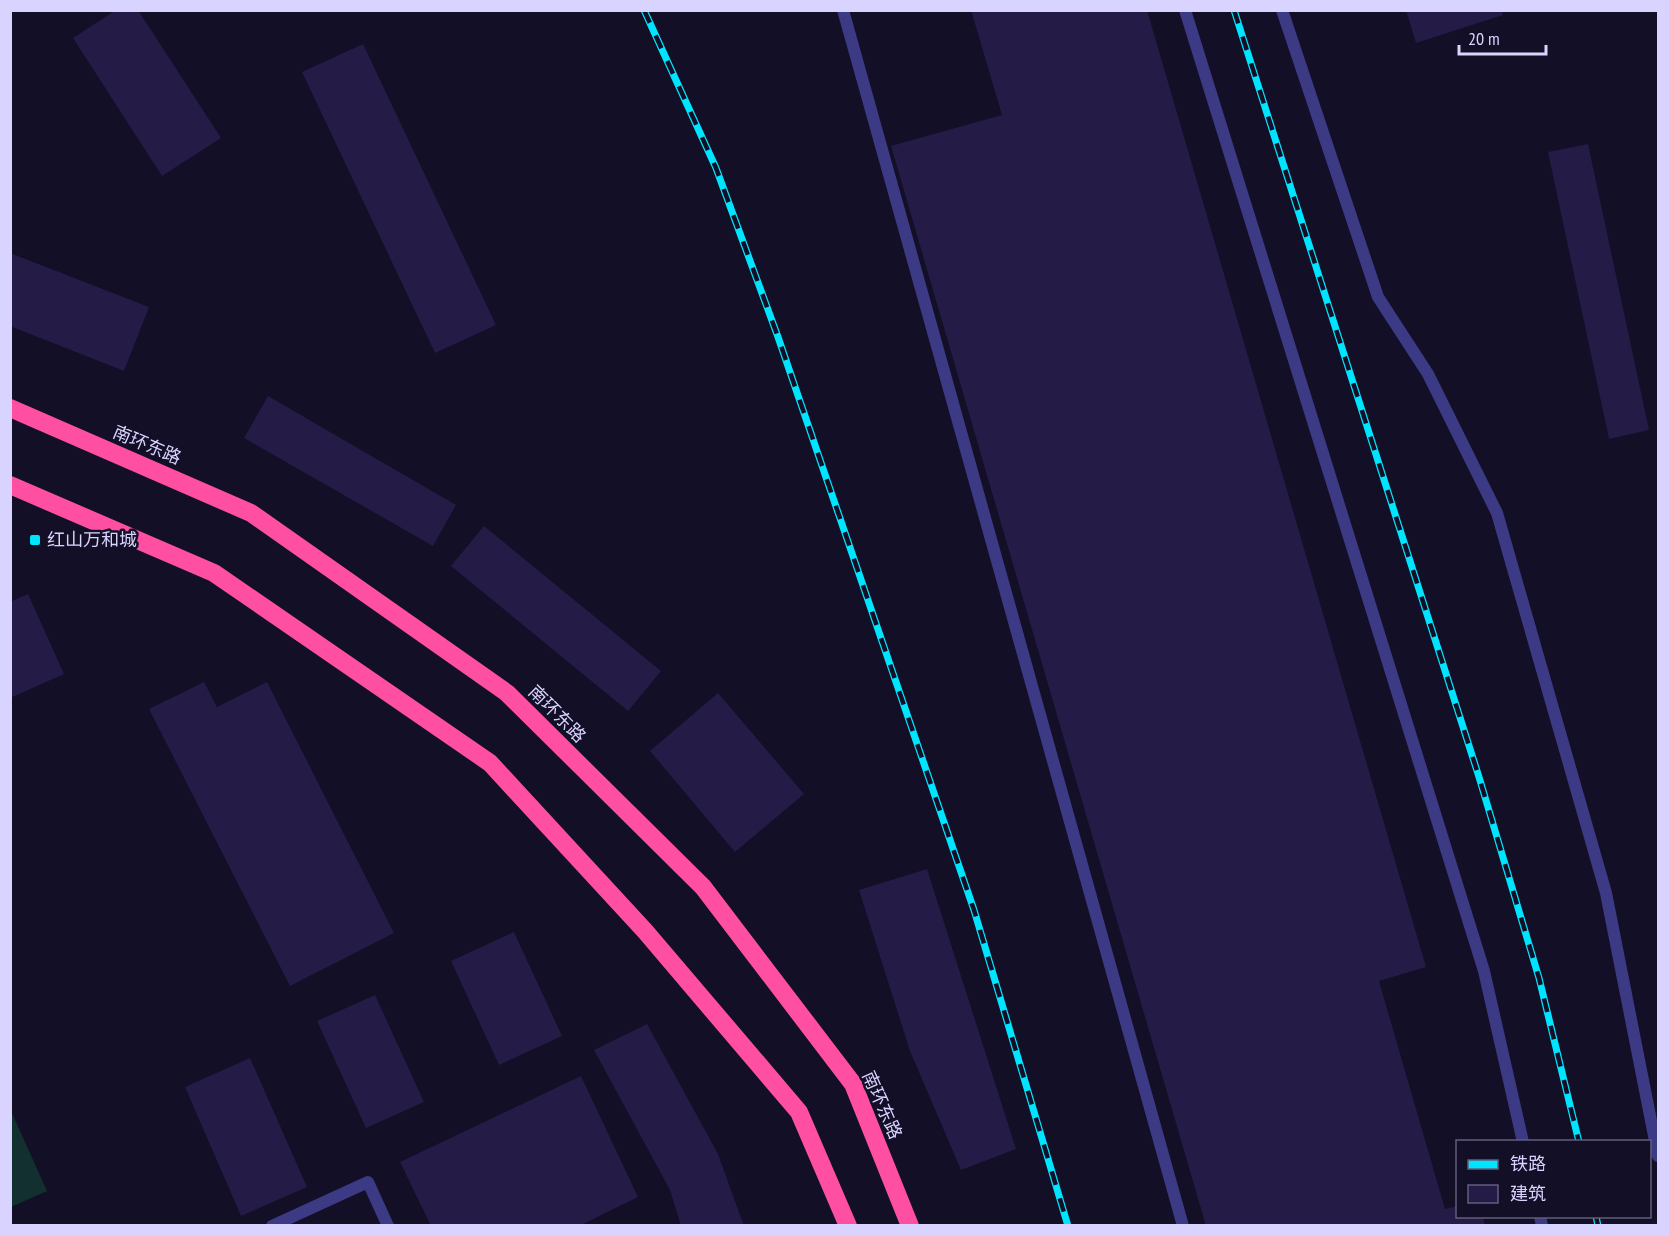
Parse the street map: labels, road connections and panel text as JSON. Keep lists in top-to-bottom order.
{
  "streets": {
    "highway": ["南环东路"]
  },
  "places": {
    "transit": ["红山万和城"]
  },
  "legend": ["铁路", "建筑"],
  "scale_bar": "20 m"
}
